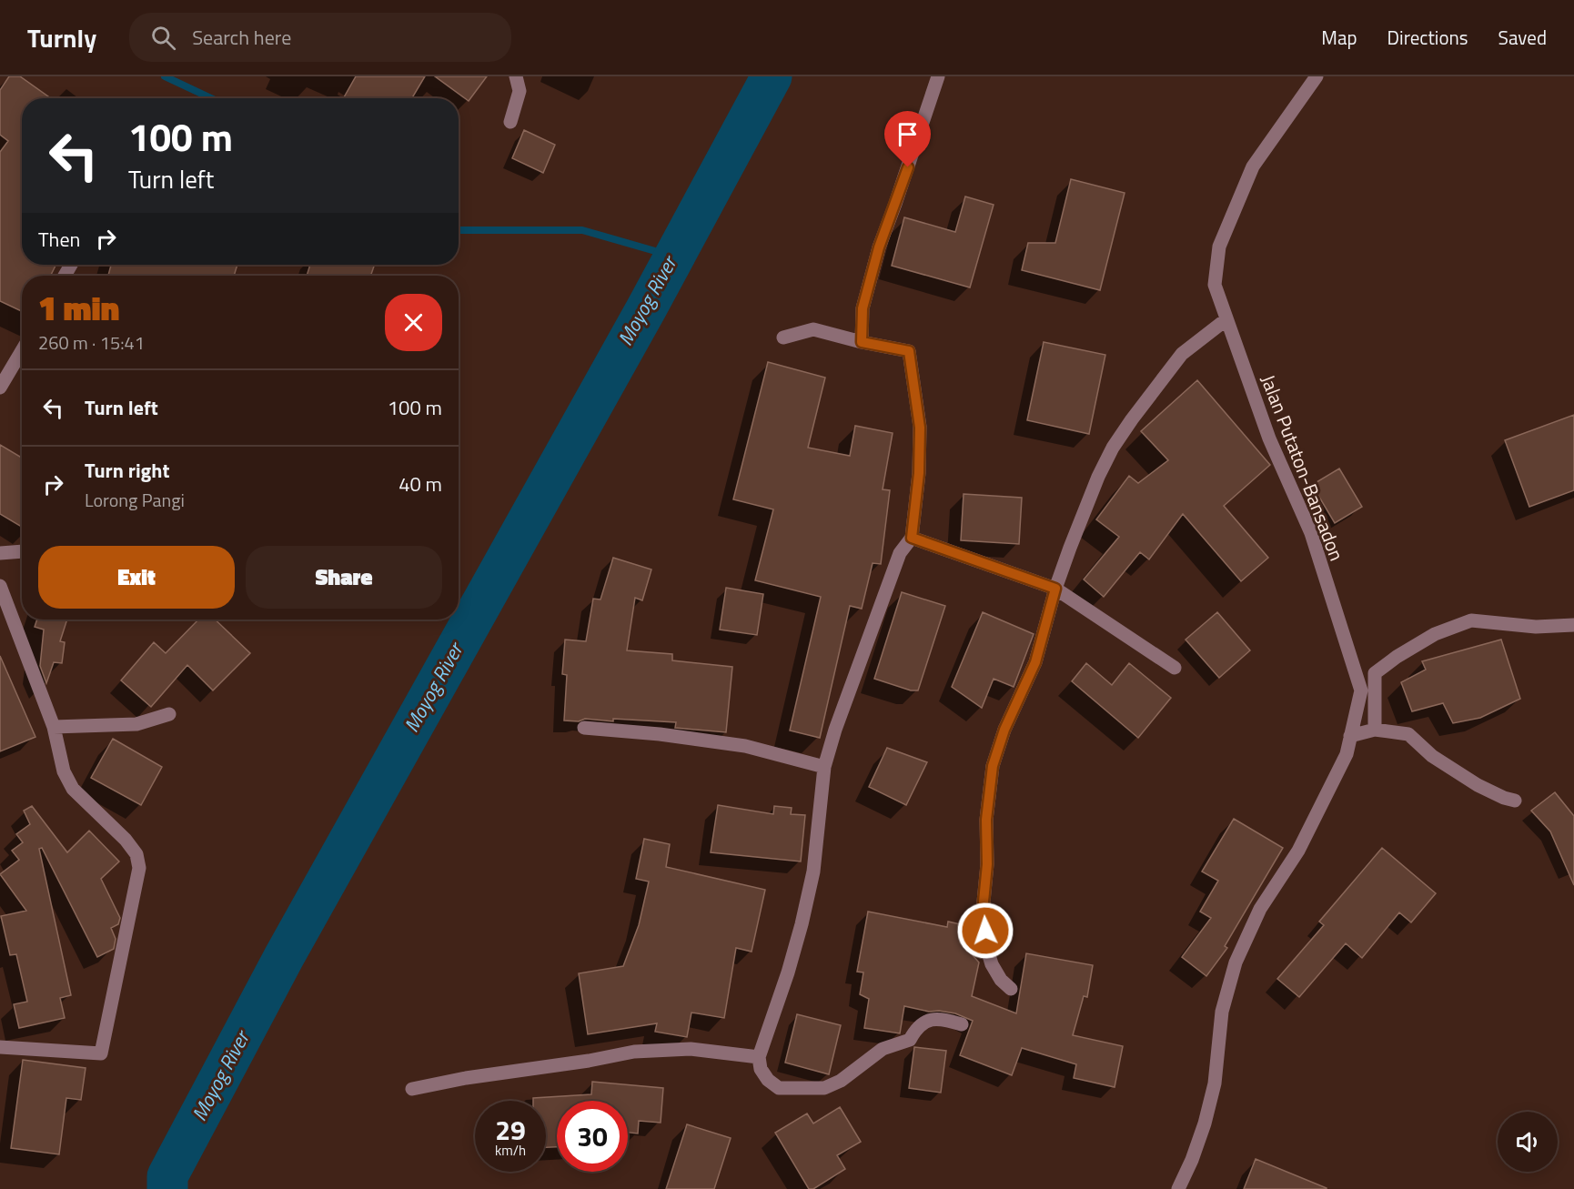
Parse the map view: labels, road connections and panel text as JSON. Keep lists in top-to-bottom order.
{
  "streets": {
    "street": ["Jalan Putaton-Bansadon"]
  },
  "water": ["Moyog River"],
  "page": {
    "header": "Turnly",
    "search": "Search here",
    "nav": ["Map", "Directions", "Saved"],
    "turn": ["100 m", "Turn left"],
    "then": "Then",
    "heading": ["1 min", "260 m · 15:41"],
    "list": [
      {
        "name": "Turn left",
        "value": "100 m"
      },
      {
        "name": "Turn right",
        "note": "Lorong Pangi",
        "value": "40 m"
      }
    ],
    "buttons": ["Exit", "Share"],
    "speed": "29 km/h",
    "limit": "30"
  }
}
